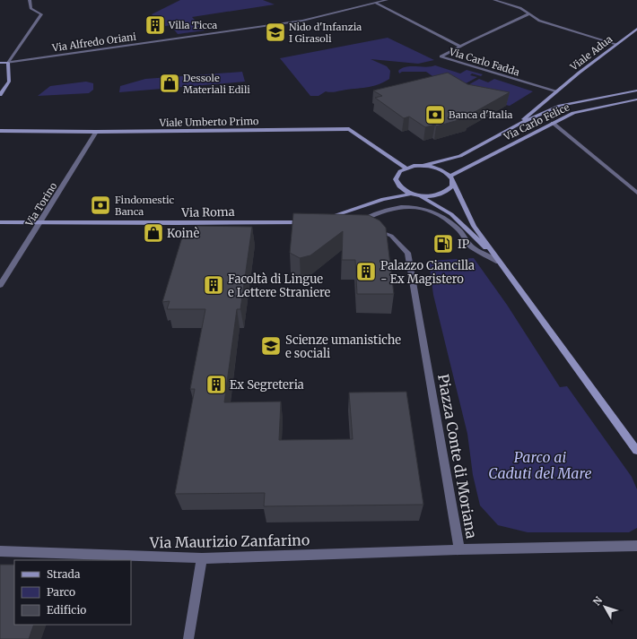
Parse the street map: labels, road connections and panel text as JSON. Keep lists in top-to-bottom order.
{
  "streets": {
    "main road": [
      "Viale Adua",
      "Viale Umberto Primo",
      "Via Carlo Felice",
      "Via Roma",
      "Piazza Conte di Moriana"
    ],
    "street": [
      "Via Alfredo Oriani",
      "Via Carlo Fadda",
      "Via Torino",
      "Via Maurizio Zanfarino"
    ]
  },
  "crossings": [
    ["Viale Adua", "Via Carlo Fadda"],
    ["Viale Adua", "Via Carlo Felice"],
    ["Viale Umberto Primo", "Via Torino"],
    ["Viale Umberto Primo", "Piazza Conte di Moriana"],
    ["Via Carlo Felice", "Piazza Conte di Moriana"],
    ["Via Torino", "Via Roma"],
    ["Piazza Conte di Moriana", "Via Maurizio Zanfarino"]
  ],
  "parks": ["Parco ai Caduti del Mare"],
  "places": {
    "building": [
      "Villa Ticca",
      "Palazzo Ciancilla - Ex Magistero",
      "Facoltà di Lingue e Lettere Straniere",
      "Ex Segreteria"
    ],
    "school or university": ["Nido d'Infanzia I Girasoli", "Scienze umanistiche e sociali"],
    "shop": ["Dessole Materiali Edili", "Koinè"],
    "bank": ["Banca d'Italia", "Findomestic Banca"],
    "fuel station": ["IP"]
  },
  "legend": ["Strada", "Parco", "Edificio"],
  "north": "top left"
}
